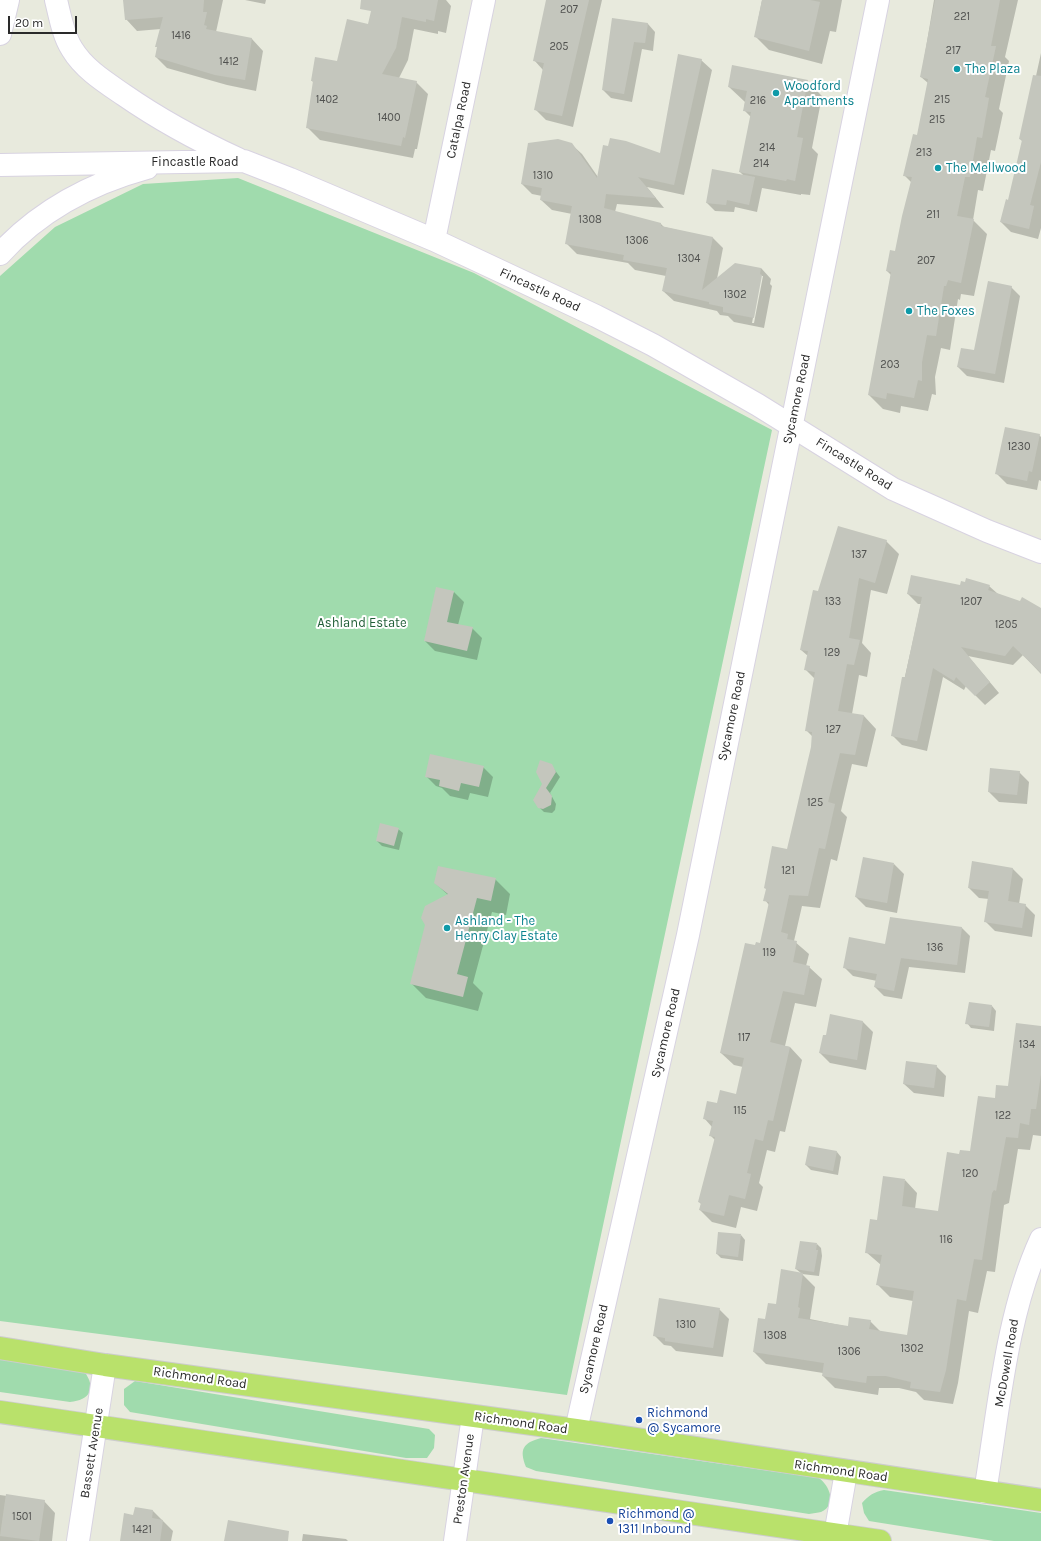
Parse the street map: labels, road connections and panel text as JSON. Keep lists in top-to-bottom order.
{
  "streets": {
    "main road": ["Richmond Road"],
    "street": [
      "Catalpa Road",
      "Fincastle Road",
      "Sycamore Road",
      "McDowell Road",
      "Bassett Avenue",
      "Preston Avenue"
    ]
  },
  "crossings": [
    ["Catalpa Road", "Fincastle Road"],
    ["Fincastle Road", "Sycamore Road"],
    ["Sycamore Road", "Richmond Road"],
    ["McDowell Road", "Richmond Road"],
    ["Richmond Road", "Bassett Avenue"],
    ["Richmond Road", "Preston Avenue"]
  ],
  "parks": ["Ashland Estate"],
  "places": [
    "The Plaza",
    "Woodford Apartments",
    "The Mellwood",
    "The Foxes",
    "Ashland - The Henry Clay Estate",
    "Richmond @ Sycamore",
    "Richmond @ 1311 Inbound"
  ],
  "house_numbers": [
    "207",
    "221",
    "1416",
    "205",
    "217",
    "1412",
    "1402",
    "215",
    "216",
    "1400",
    "215",
    "214",
    "213",
    "214",
    "1310",
    "211",
    "1308",
    "1306",
    "1304",
    "207",
    "1302",
    "203",
    "1230",
    "137",
    "133",
    "1207",
    "1205",
    "129",
    "127",
    "125",
    "121",
    "136",
    "119",
    "117",
    "134",
    "115",
    "122",
    "120",
    "116",
    "1310",
    "1308",
    "1302",
    "1306",
    "1501",
    "1421"
  ],
  "scale_bar": "20 m"
}
